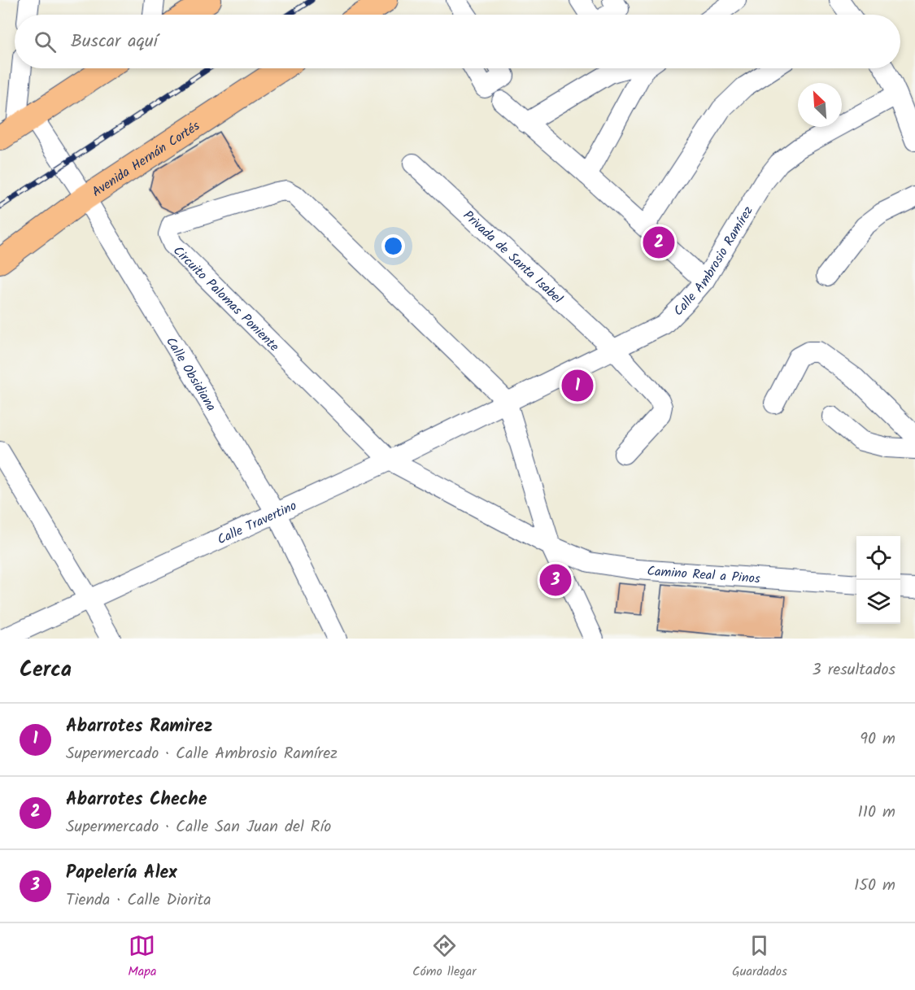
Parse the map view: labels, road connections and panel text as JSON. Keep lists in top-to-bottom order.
{
  "streets": {
    "main road": ["Avenida Hernán Cortés"],
    "street": [
      "Privada de Santa Isabel",
      "Calle Ambrosio Ramírez",
      "Circuito Palomas Poniente",
      "Calle Obsidiana",
      "Calle Travertino",
      "Camino Real a Pinos"
    ]
  },
  "crossings": [
    ["Avenida Hernán Cortés", "Calle Obsidiana"],
    ["Privada de Santa Isabel", "Calle Ambrosio Ramírez"],
    ["Calle Ambrosio Ramírez", "Circuito Palomas Poniente"],
    ["Calle Ambrosio Ramírez", "Calle Travertino"],
    ["Circuito Palomas Poniente", "Calle Travertino"],
    ["Circuito Palomas Poniente", "Camino Real a Pinos"],
    ["Calle Obsidiana", "Calle Travertino"],
    ["Calle Travertino", "Camino Real a Pinos"]
  ],
  "north": "top left",
  "page": {
    "search": "Buscar aquí",
    "pins": ["2", "1", "3"],
    "heading": ["Cerca", "3 resultados"],
    "list": [
      {
        "mark": "1",
        "name": "Abarrotes Ramirez",
        "note": "Supermercado · Calle Ambrosio Ramírez",
        "value": "90 m"
      },
      {
        "mark": "2",
        "name": "Abarrotes Cheche",
        "note": "Supermercado · Calle San Juan del Río",
        "value": "110 m"
      },
      {
        "mark": "3",
        "name": "Papelería Alex",
        "note": "Tienda · Calle Diorita",
        "value": "150 m"
      }
    ],
    "nav": ["Mapa", "Cómo llegar", "Guardados"]
  }
}
